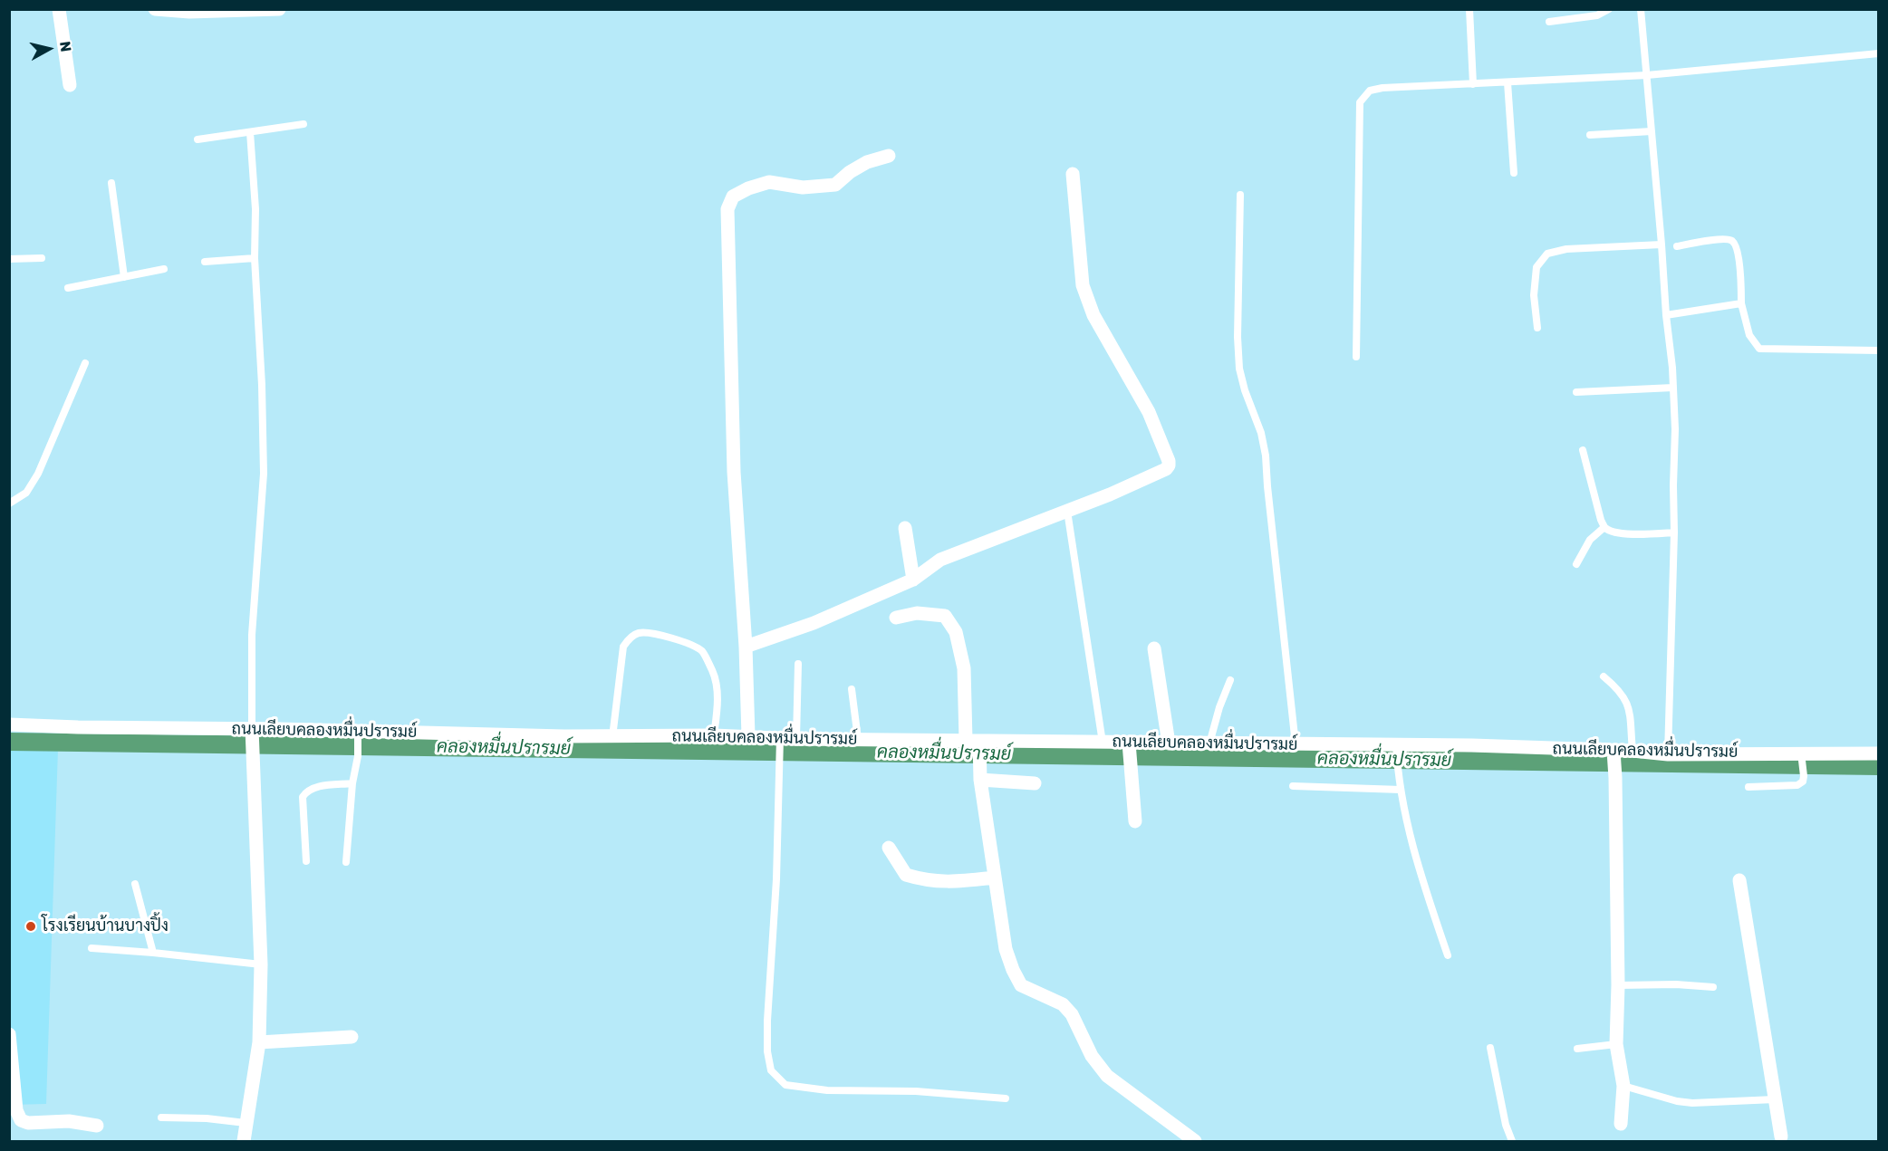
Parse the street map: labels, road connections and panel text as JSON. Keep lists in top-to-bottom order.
{
  "streets": {
    "street": ["ถนนเลียบคลองหมื่นปรารมย์"]
  },
  "water": ["คลองหมื่นปรารมย์"],
  "places": ["โรงเรียนบ้านบางปิ้ง"],
  "north": "right"
}
